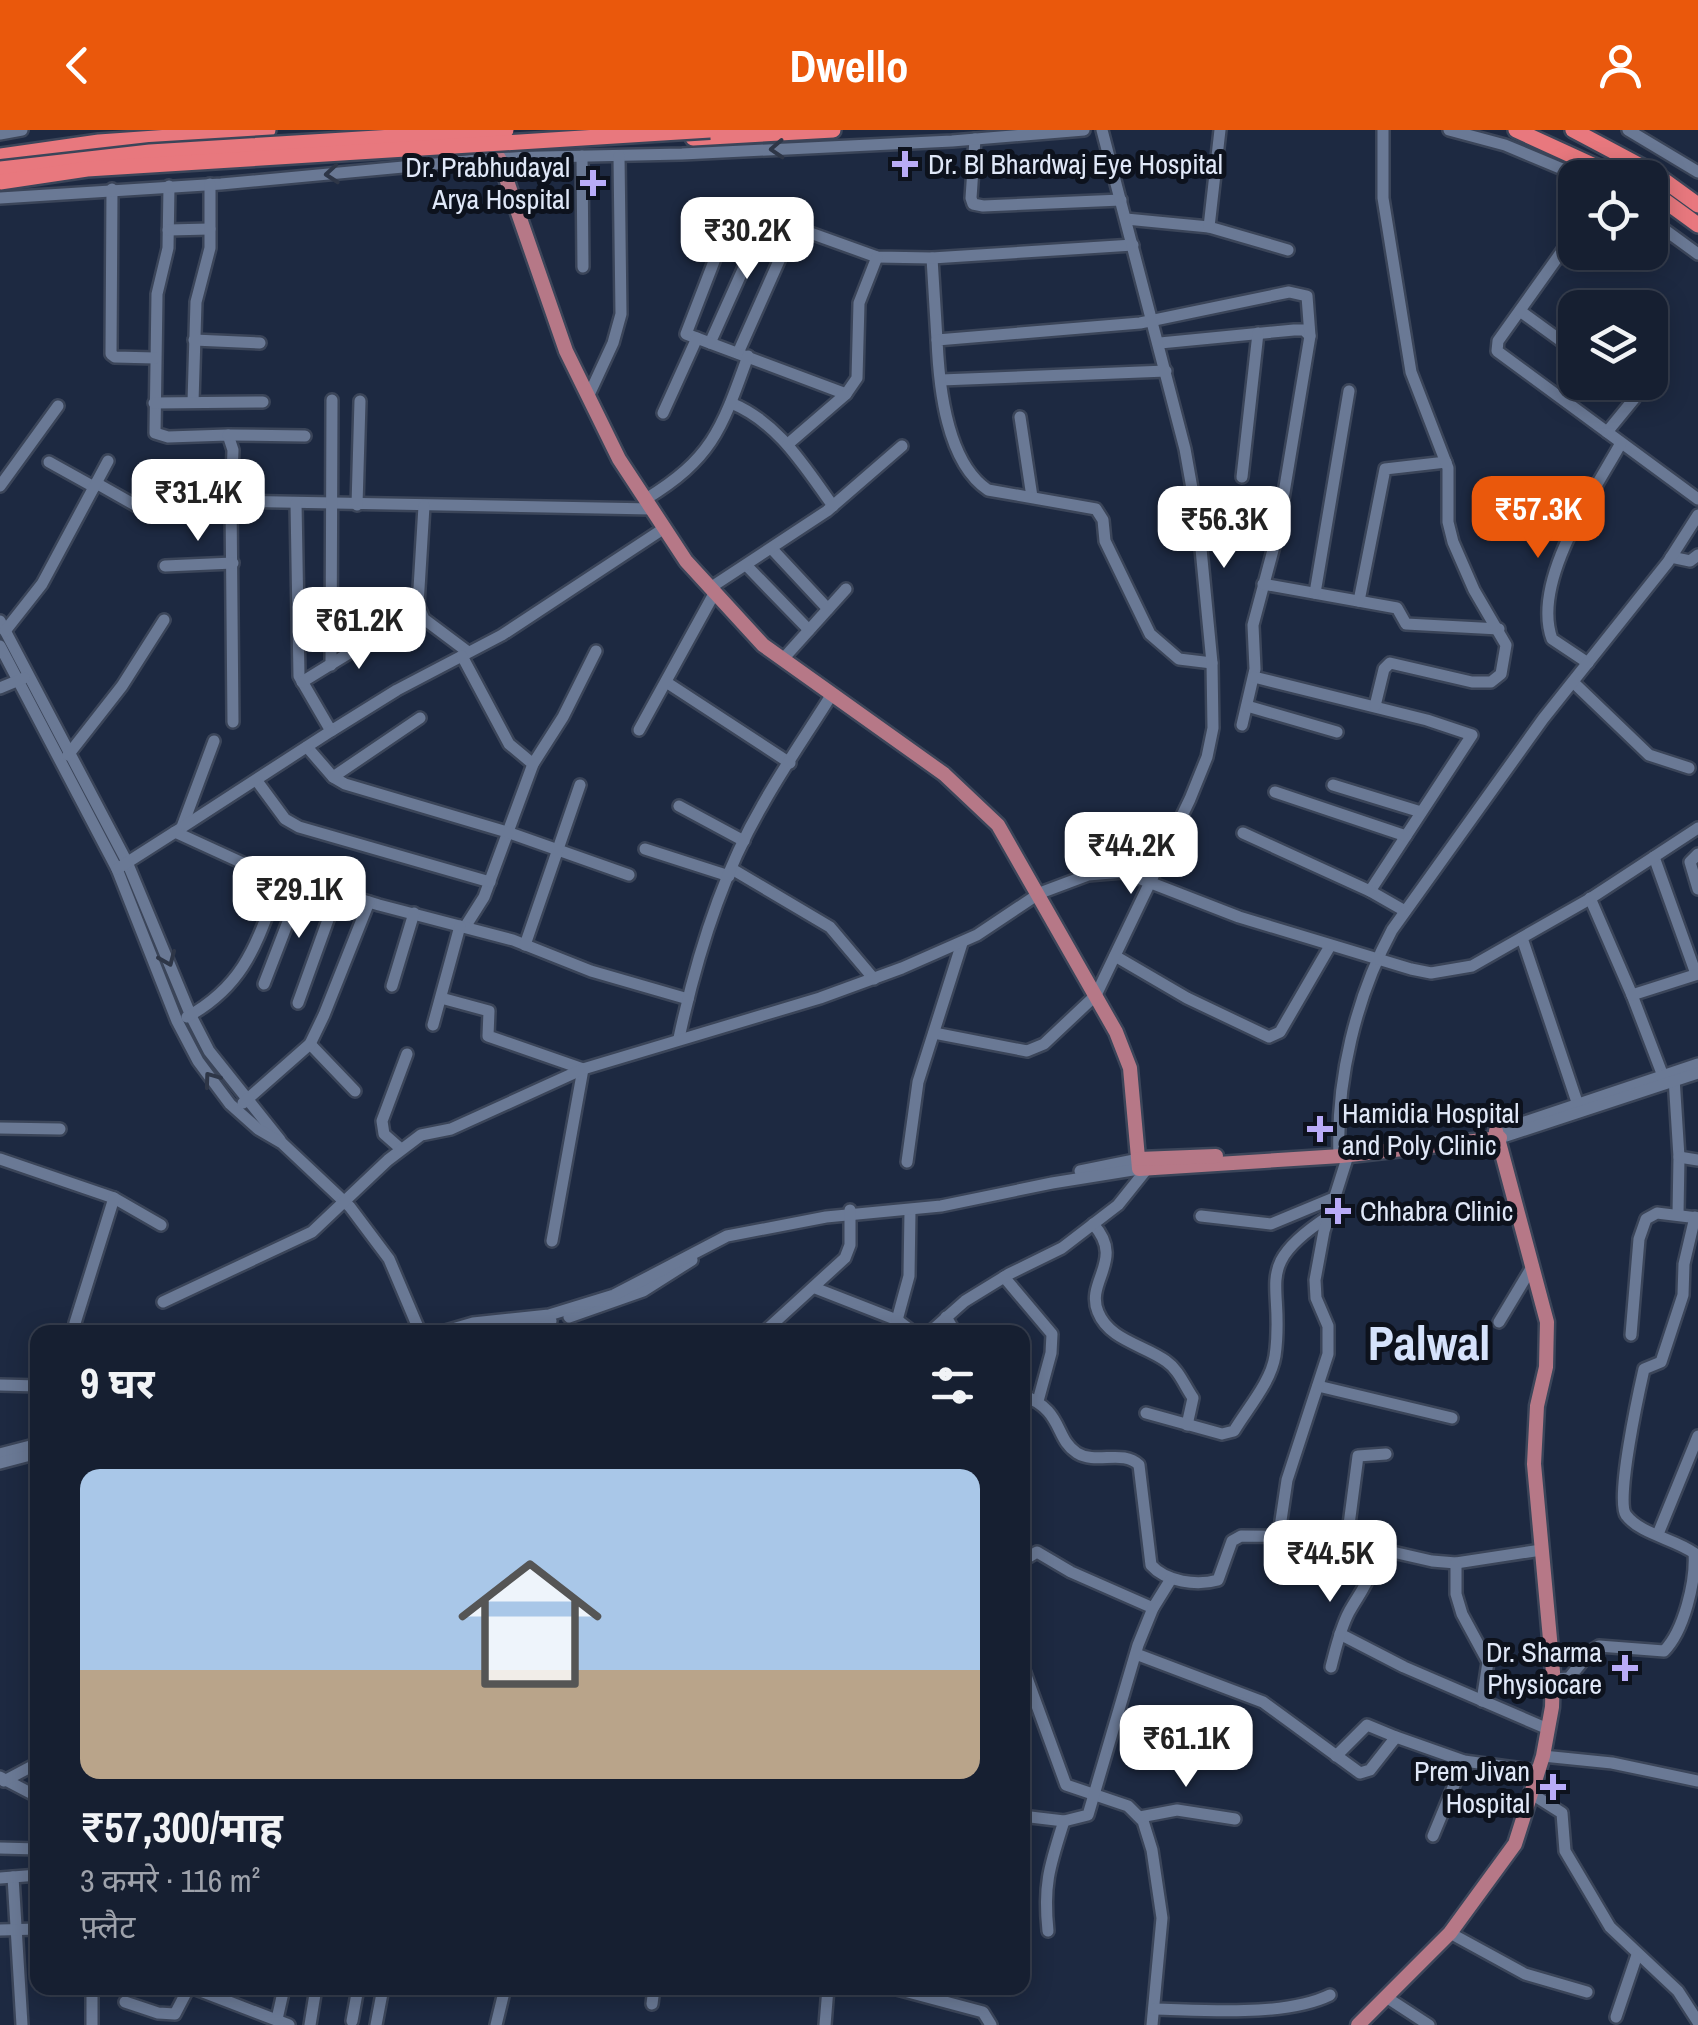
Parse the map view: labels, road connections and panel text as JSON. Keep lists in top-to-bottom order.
{
  "districts": ["Palwal"],
  "places": {
    "health": [
      "Dr. Bl Bhardwaj Eye Hospital",
      "Dr. Prabhudayal Arya Hospital",
      "Hamidia Hospital and Poly Clinic",
      "Chhabra Clinic",
      "Dr. Sharma Physiocare",
      "Prem Jivan Hospital"
    ]
  },
  "page": {
    "header": "Dwello",
    "price": [
      "₹30.2K",
      "₹31.4K",
      "₹57.3K",
      "₹56.3K",
      "₹61.2K",
      "₹44.2K",
      "₹29.1K",
      "₹44.5K",
      "₹61.1K"
    ],
    "heading": "9 घर",
    "list": [
      {
        "name": "₹57,300/माह",
        "note": "3 कमरे · 116 m² · फ़्लैट"
      }
    ]
  }
}
